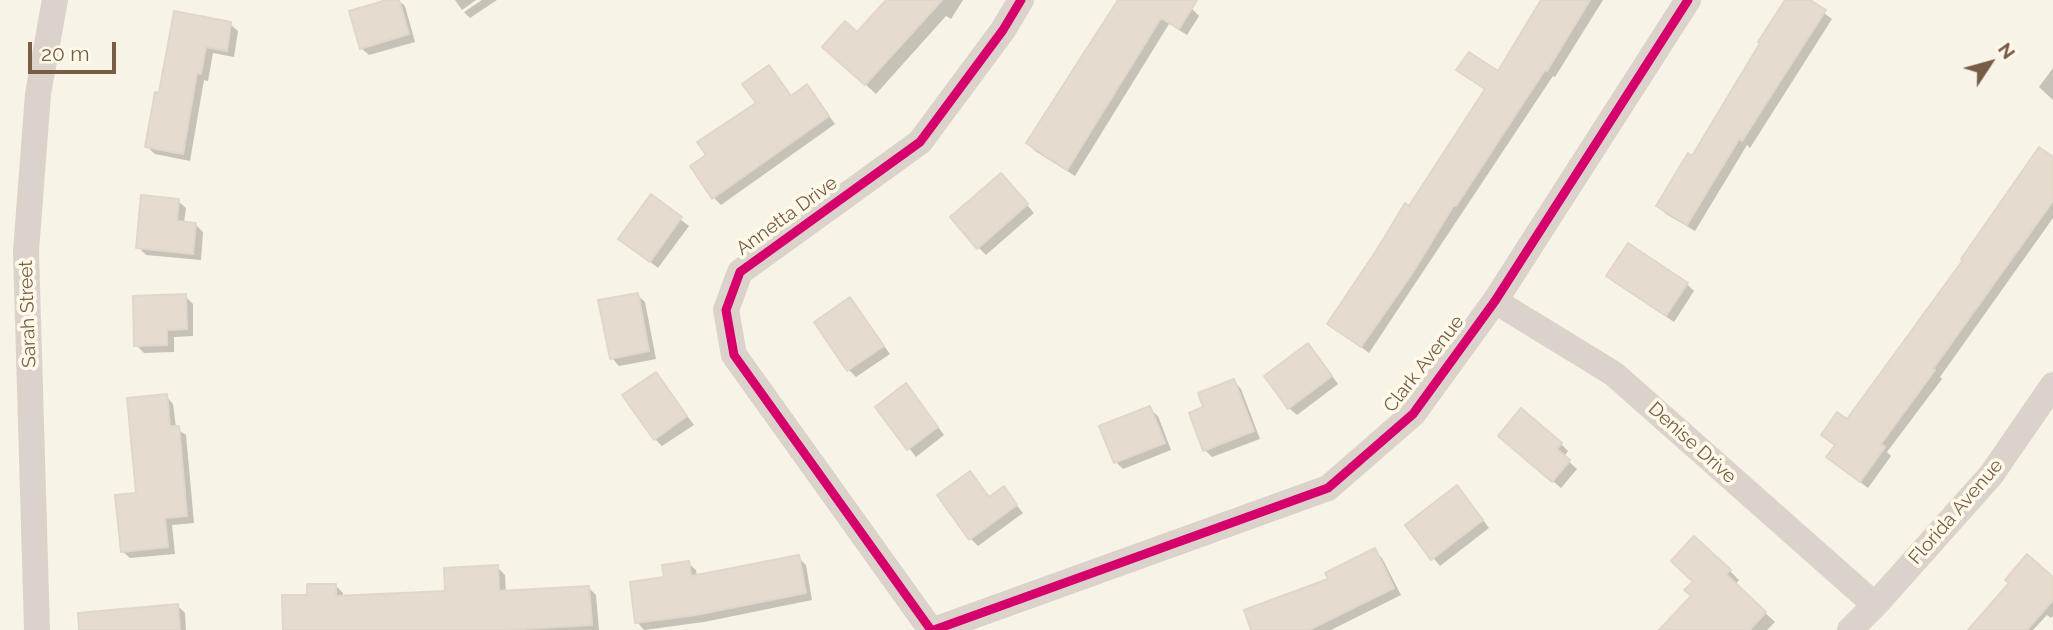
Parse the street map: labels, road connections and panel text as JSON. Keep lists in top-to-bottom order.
{
  "streets": {
    "street": [
      "Annetta Drive",
      "Sarah Street",
      "Clark Avenue",
      "Denise Drive",
      "Florida Avenue"
    ]
  },
  "crossings": [
    ["Annetta Drive", "Clark Avenue"],
    ["Clark Avenue", "Denise Drive"],
    ["Denise Drive", "Florida Avenue"]
  ],
  "scale_bar": "20 m",
  "north": "top right"
}
